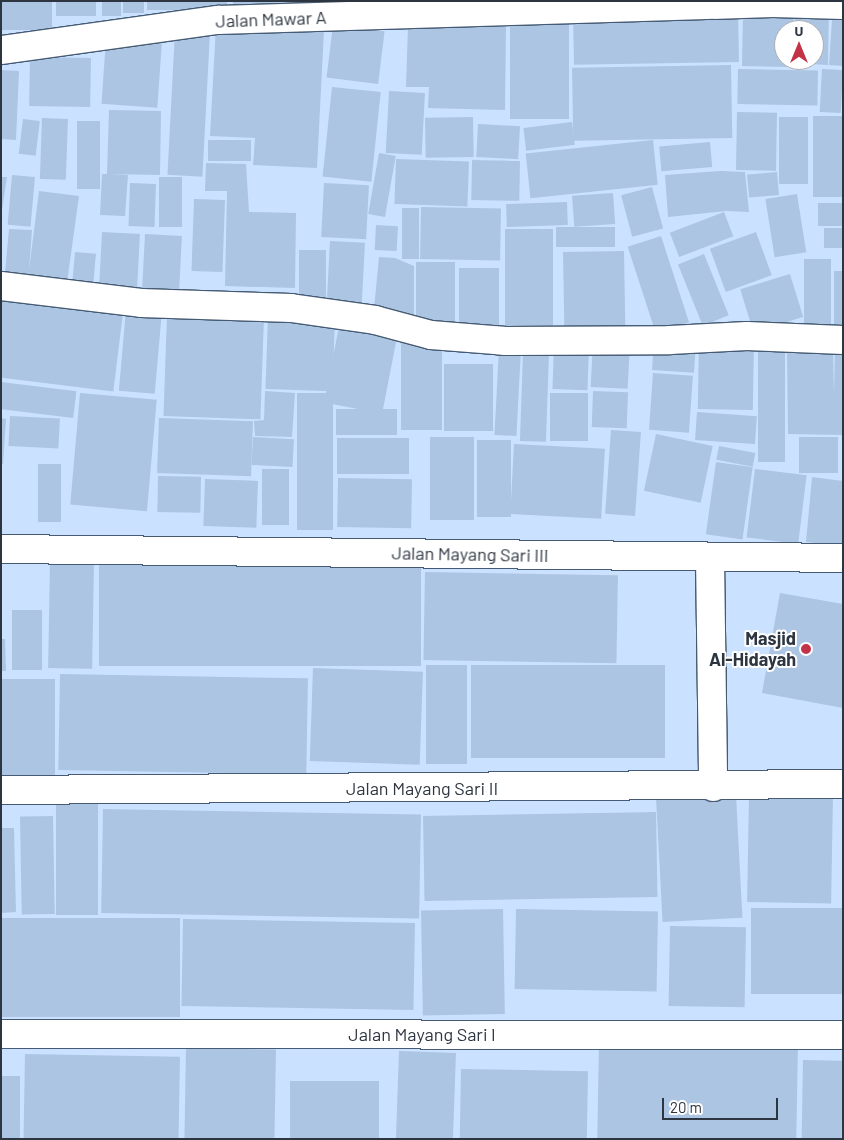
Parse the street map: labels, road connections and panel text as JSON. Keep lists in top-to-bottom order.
{
  "streets": {
    "street": [
      "Jalan Mawar A",
      "Jalan Mayang Sari III",
      "Jalan Mayang Sari II",
      "Jalan Mayang Sari I"
    ]
  },
  "places": ["Masjid Al-Hidayah"],
  "scale_bar": "20 m",
  "north": "top"
}
